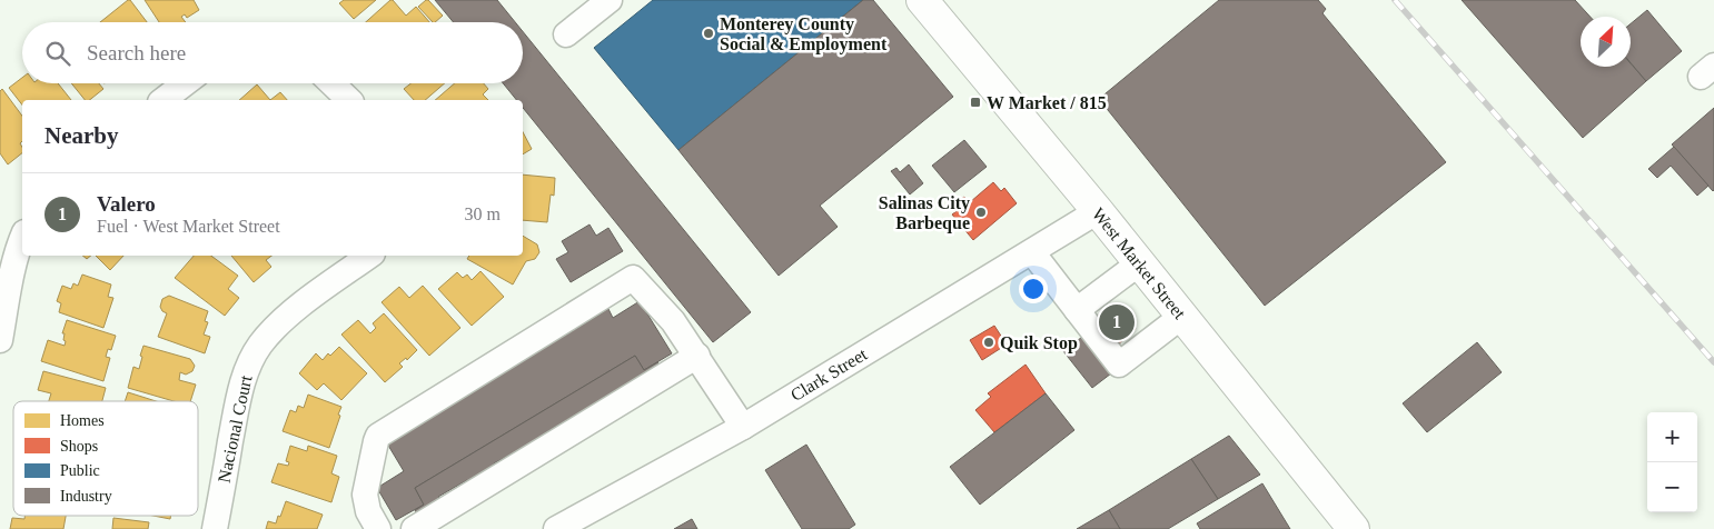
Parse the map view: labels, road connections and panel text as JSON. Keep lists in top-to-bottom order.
{
  "streets": {
    "main road": ["West Market Street"],
    "street": ["Clark Street", "Nacional Court"]
  },
  "crossings": [
    ["West Market Street", "Clark Street"]
  ],
  "places": {
    "other": ["Monterey County Social & Employment", "Salinas City Barbeque", "Quik Stop"],
    "transit": ["W Market / 815"]
  },
  "legend": [
    "Homes",
    "Shops",
    "Public",
    "Industry"
  ],
  "north": "top right",
  "page": {
    "search": "Search here",
    "heading": "Nearby",
    "list": [
      {
        "mark": "1",
        "name": "Valero",
        "note": "Fuel · West Market Street",
        "value": "30 m"
      }
    ],
    "pins": "1",
    "map_buttons": ["+", "−"]
  }
}
